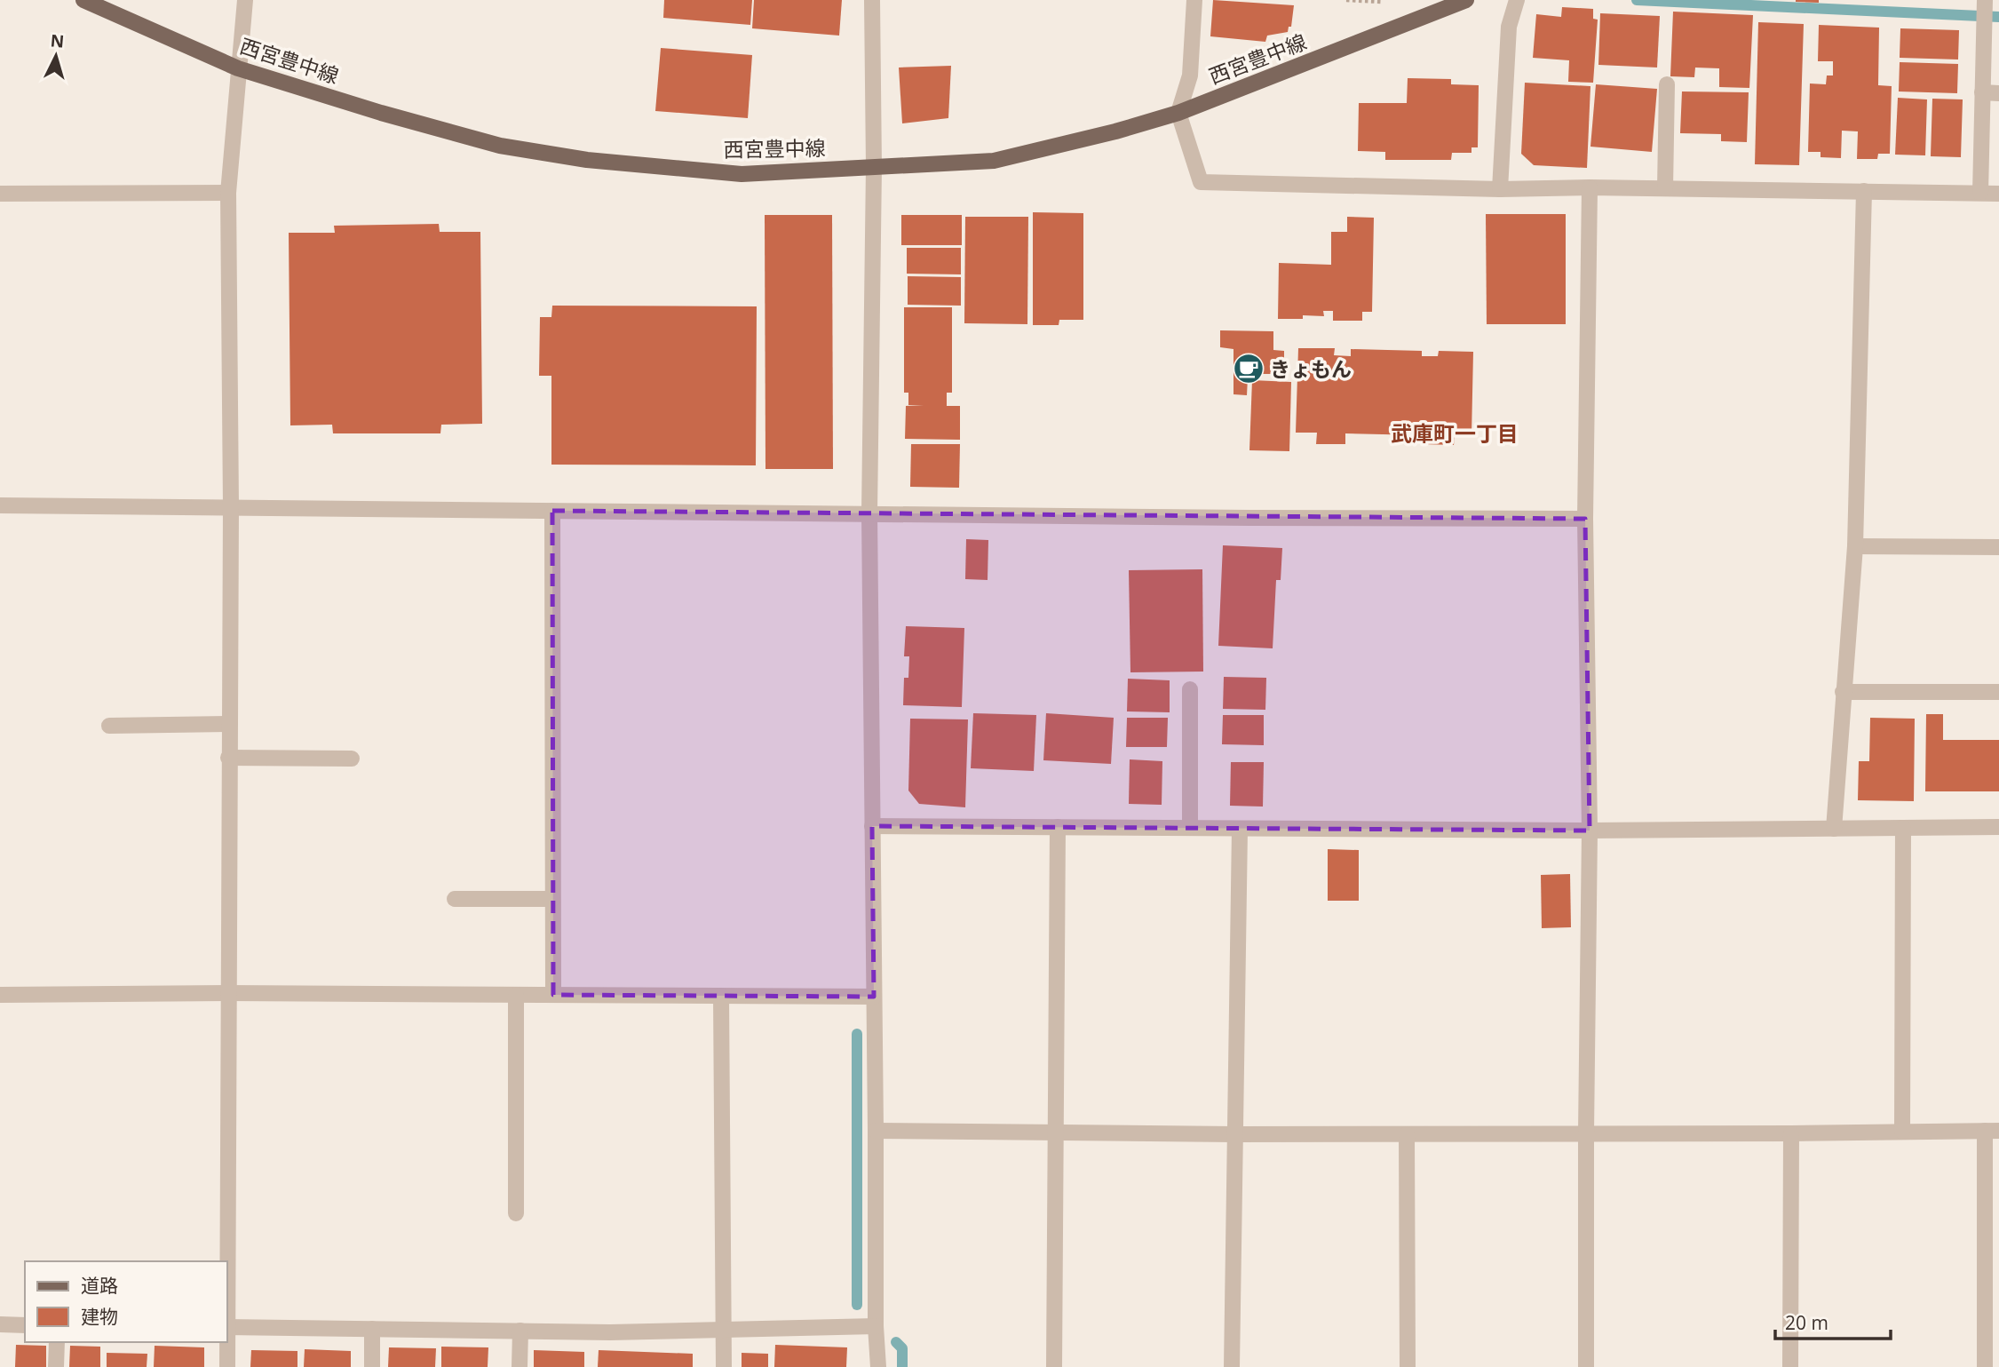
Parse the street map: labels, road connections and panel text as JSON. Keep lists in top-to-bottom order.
{
  "streets": {
    "main road": ["西宮豊中線"]
  },
  "districts": ["武庫町一丁目"],
  "places": {
    "cafe": ["きょもん"]
  },
  "legend": ["道路", "建物"],
  "scale_bar": "20 m",
  "north": "top"
}
